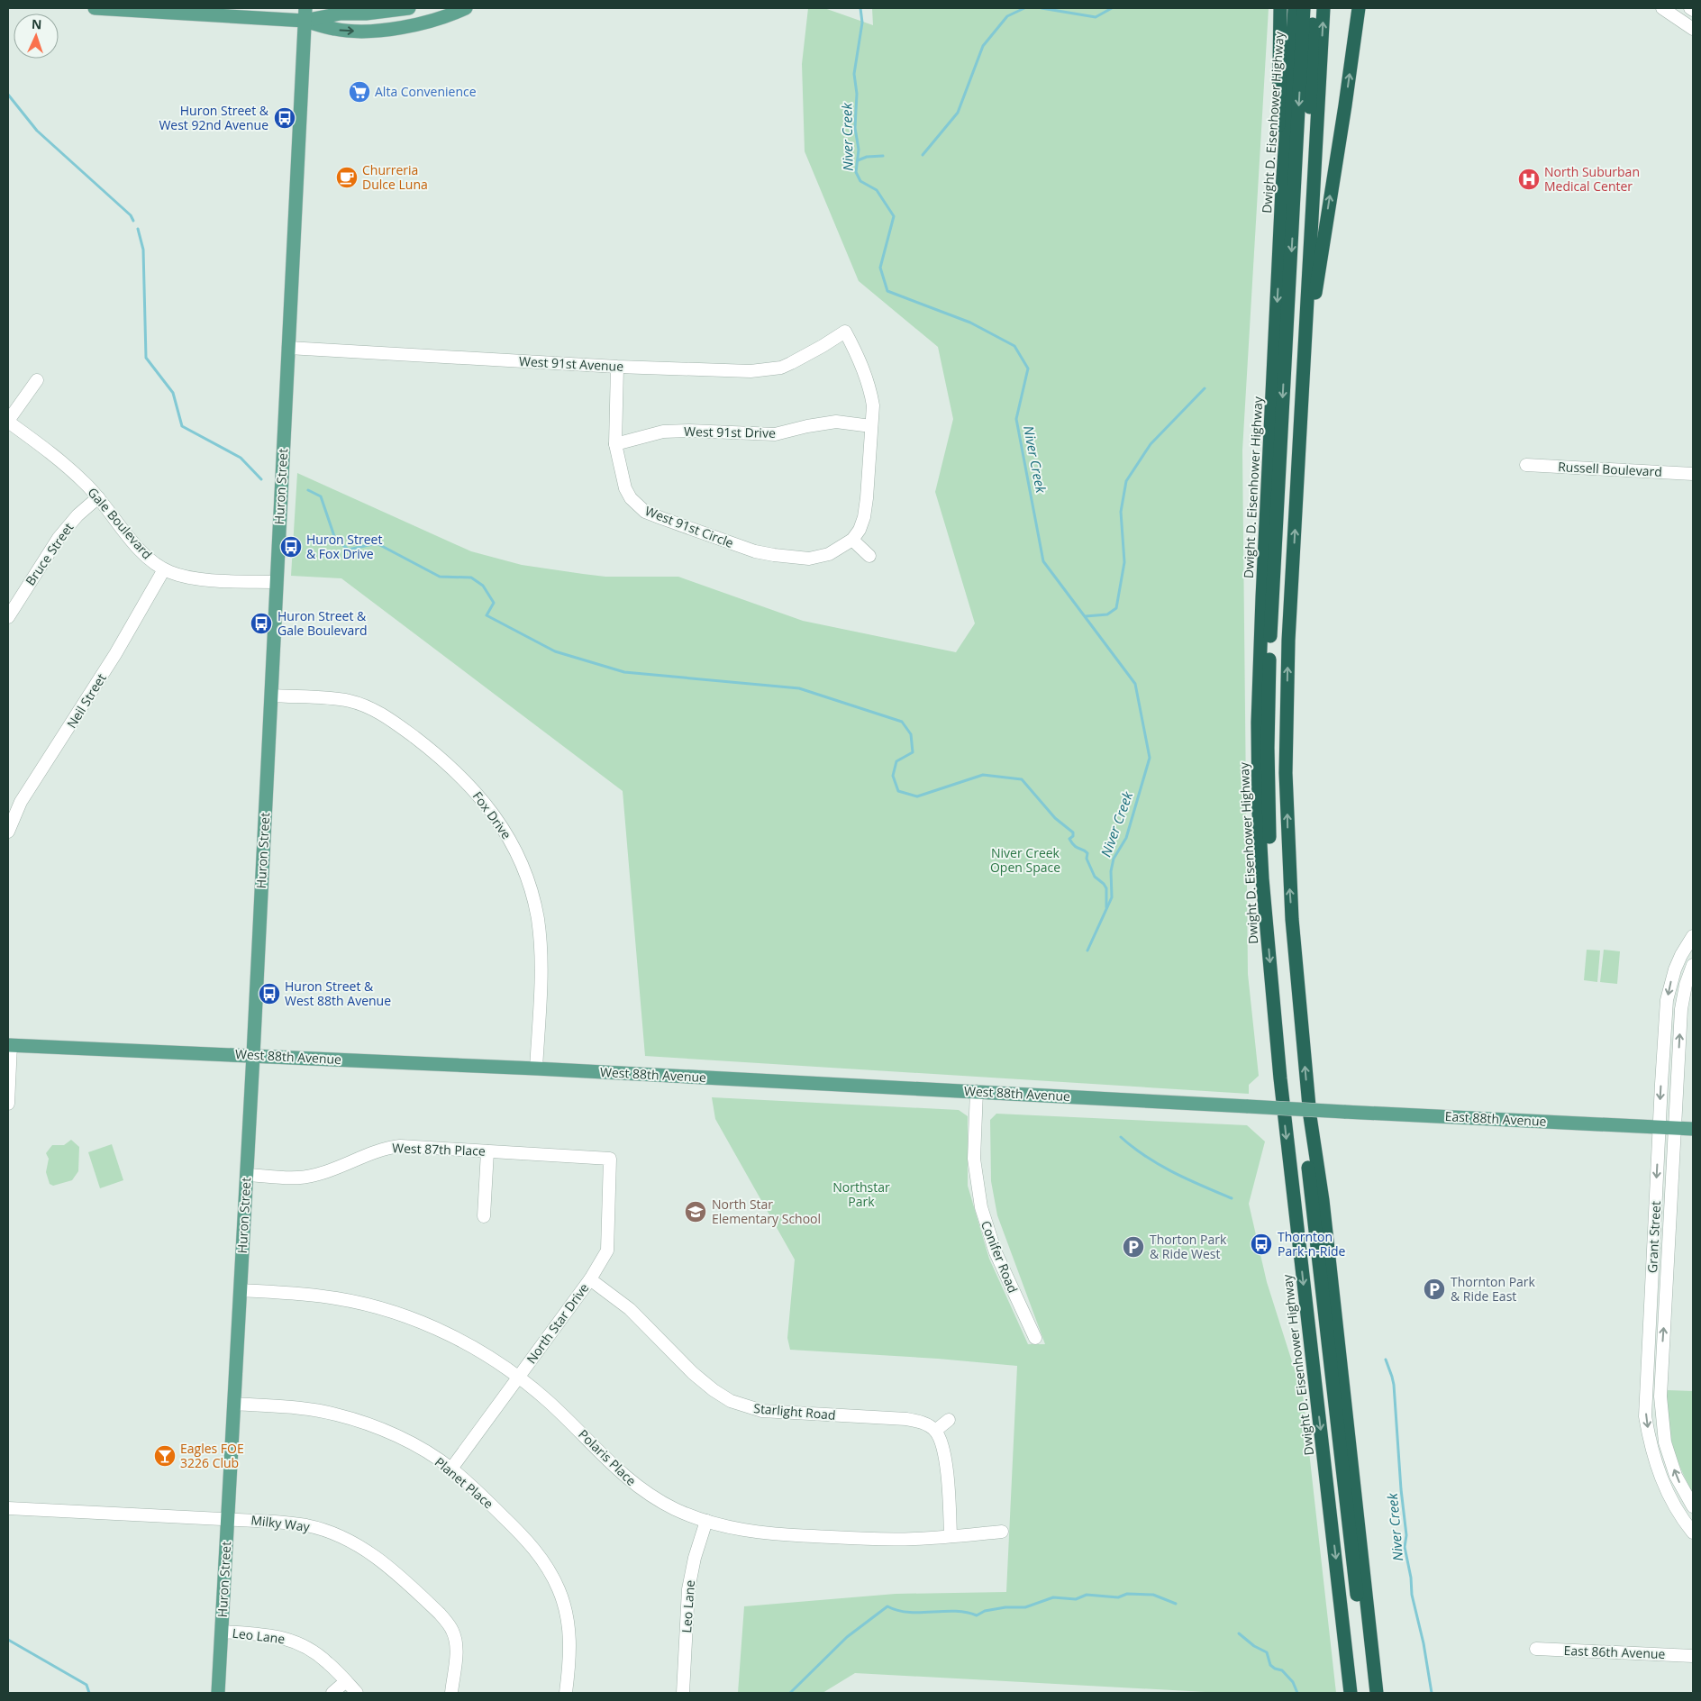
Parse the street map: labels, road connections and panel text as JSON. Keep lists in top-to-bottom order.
{
  "streets": {
    "highway": ["Dwight D. Eisenhower Highway"],
    "main road": ["Huron Street", "West 88th Avenue", "East 88th Avenue"],
    "street": [
      "West 91st Avenue",
      "West 91st Drive",
      "Russell Boulevard",
      "Gale Boulevard",
      "West 91st Circle",
      "Bruce Street",
      "Neil Street",
      "Fox Drive",
      "West 87th Place",
      "Grant Street",
      "Conifer Road",
      "North Star Drive",
      "Starlight Road",
      "Polaris Place",
      "Planet Place",
      "Milky Way",
      "Leo Lane",
      "East 86th Avenue"
    ]
  },
  "crossings": [
    ["West 91st Avenue", "Huron Street"],
    ["West 91st Avenue", "West 91st Circle"],
    ["West 91st Drive", "West 91st Circle"],
    ["Huron Street", "Gale Boulevard"],
    ["Huron Street", "Fox Drive"],
    ["Huron Street", "West 88th Avenue"],
    ["Huron Street", "West 87th Place"],
    ["Huron Street", "Polaris Place"],
    ["Huron Street", "Planet Place"],
    ["Huron Street", "Milky Way"],
    ["Huron Street", "Leo Lane"],
    ["Gale Boulevard", "Bruce Street"],
    ["Gale Boulevard", "Neil Street"],
    ["Fox Drive", "West 88th Avenue"],
    ["West 88th Avenue", "East 88th Avenue"],
    ["West 88th Avenue", "Conifer Road"],
    ["East 88th Avenue", "Grant Street"],
    ["West 87th Place", "North Star Drive"],
    ["North Star Drive", "Starlight Road"],
    ["North Star Drive", "Polaris Place"],
    ["North Star Drive", "Planet Place"],
    ["Polaris Place", "Leo Lane"]
  ],
  "water": ["Niver Creek"],
  "parks": ["Niver Creek Open Space", "Northstar Park"],
  "places": {
    "supermarket": ["Alta Convenience"],
    "bus stop": [
      "Huron Street & West 92nd Avenue",
      "Huron Street & Fox Drive",
      "Huron Street & Gale Boulevard",
      "Huron Street & West 88th Avenue",
      "Thornton Park-n-Ride"
    ],
    "cafe": ["Churreria Dulce Luna"],
    "hospital": ["North Suburban Medical Center"],
    "school or university": ["North Star Elementary School"],
    "parking": ["Thorton Park & Ride West", "Thornton Park & Ride East"],
    "bar": ["Eagles FOE 3226 Club"]
  },
  "north": "top"
}
